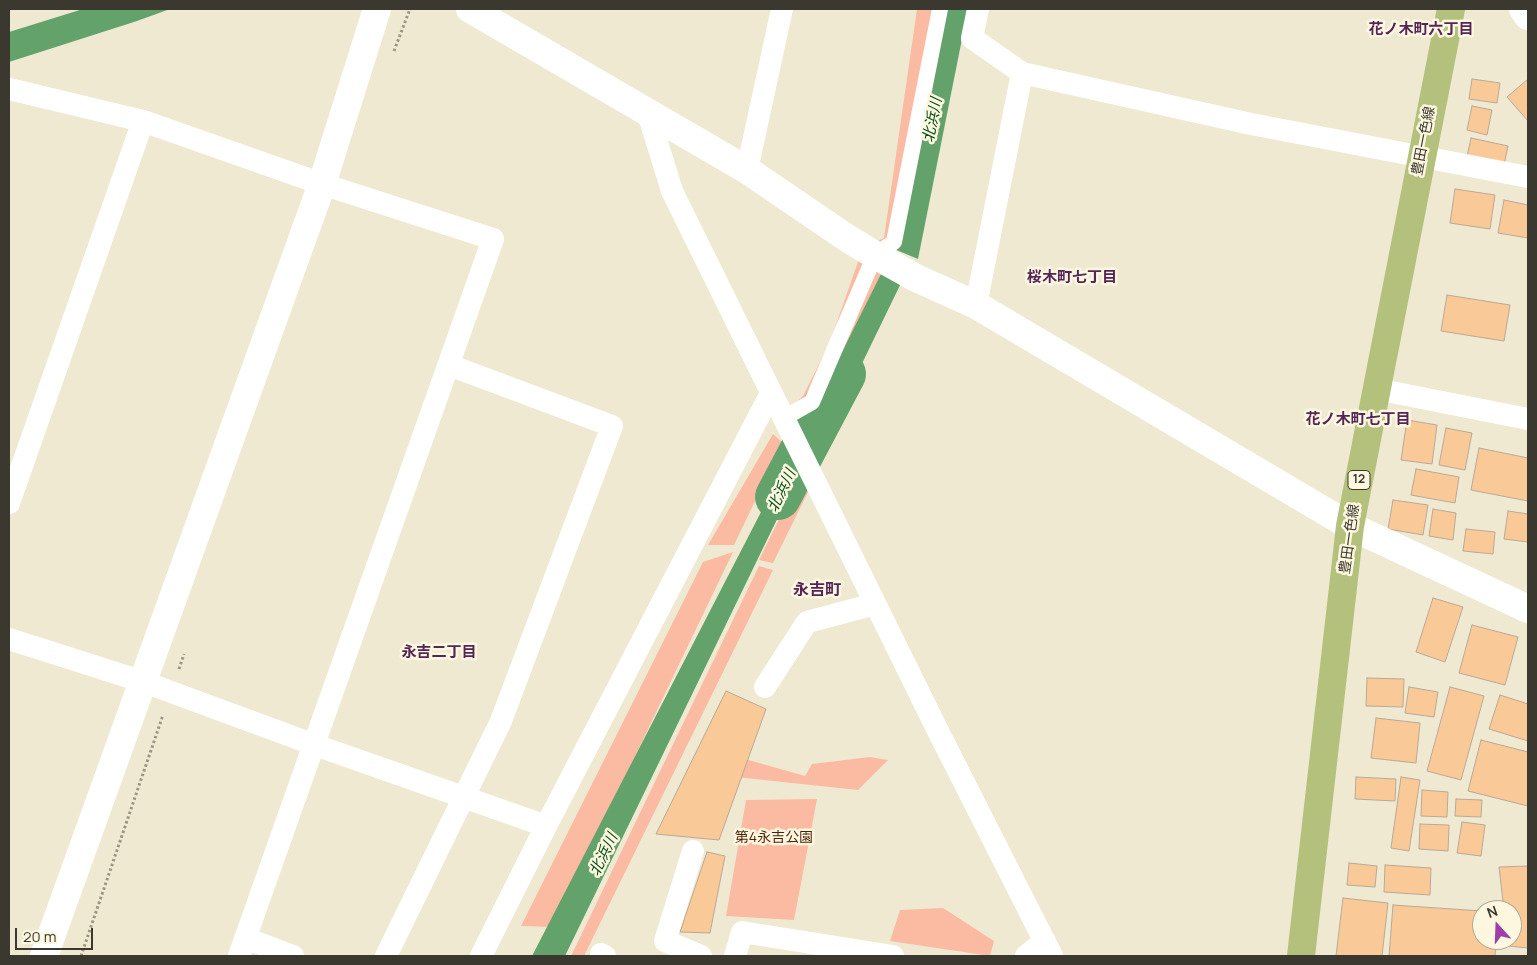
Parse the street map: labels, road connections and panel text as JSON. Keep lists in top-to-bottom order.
{
  "streets": {
    "main road": ["豊田一色線", "12"]
  },
  "districts": [
    "花ノ木町六丁目",
    "桜木町七丁目",
    "花ノ木町七丁目",
    "永吉町",
    "永吉二丁目"
  ],
  "water": ["北浜川"],
  "parks": ["第4永吉公園"],
  "scale_bar": "20 m",
  "north": "top"
}
